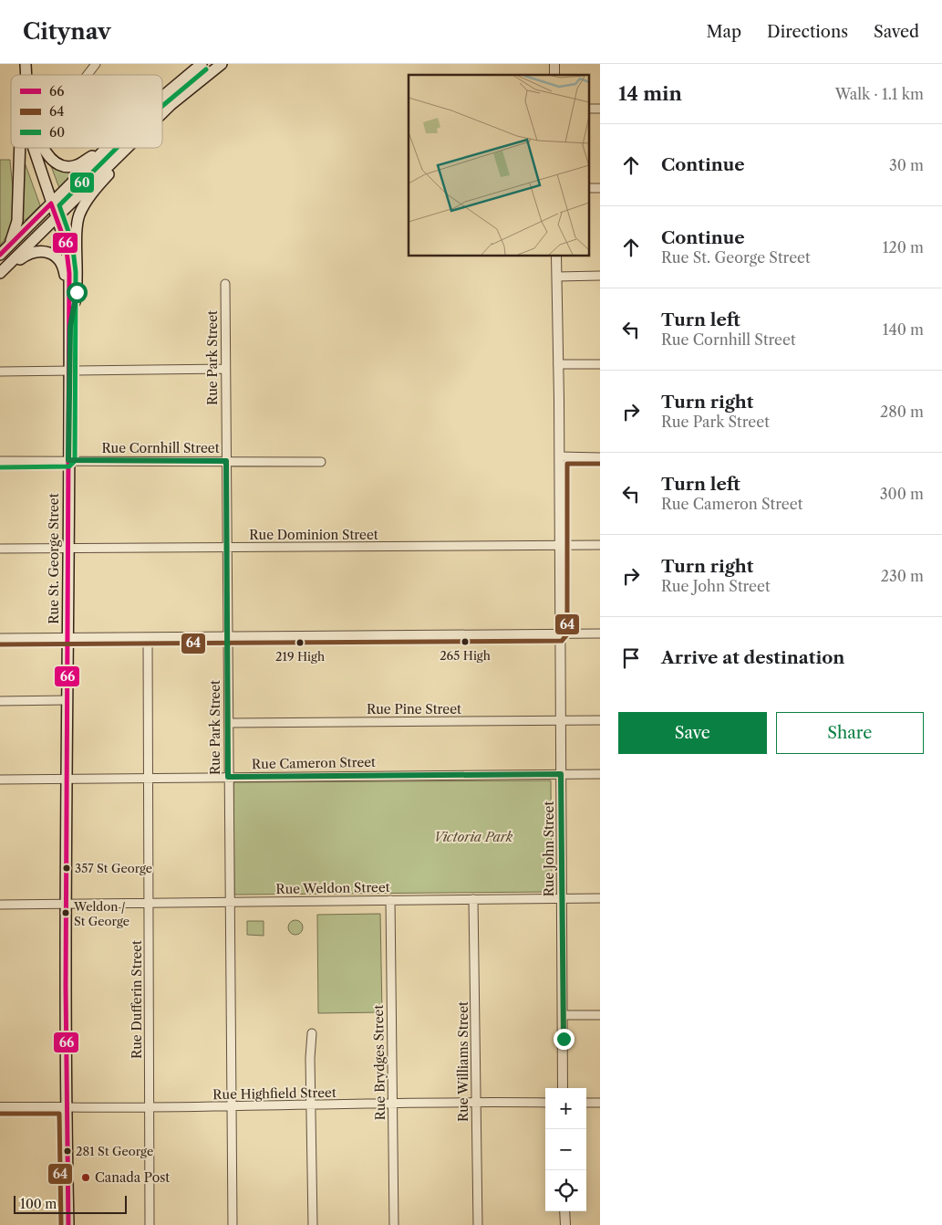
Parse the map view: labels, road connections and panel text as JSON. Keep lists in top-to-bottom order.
{
  "streets": {
    "main road": ["Rue St. George Street"],
    "street": [
      "Rue Park Street",
      "Rue Cornhill Street",
      "Rue Dominion Street",
      "Rue Pine Street",
      "Rue Cameron Street",
      "Rue John Street",
      "Rue Weldon Street",
      "Rue Dufferin Street",
      "Rue Williams Street",
      "Rue Brydges Street",
      "Rue Highfield Street"
    ]
  },
  "crossings": [
    ["Rue Park Street", "Rue Cornhill Street"],
    ["Rue Park Street", "Rue Dominion Street"],
    ["Rue Park Street", "Rue Pine Street"],
    ["Rue Park Street", "Rue Cameron Street"],
    ["Rue Park Street", "Rue Weldon Street"],
    ["Rue Park Street", "Rue Highfield Street"],
    ["Rue Cornhill Street", "Rue St. George Street"],
    ["Rue Dominion Street", "Rue St. George Street"],
    ["Rue Dominion Street", "Rue John Street"],
    ["Rue St. George Street", "Rue Cameron Street"],
    ["Rue St. George Street", "Rue Weldon Street"],
    ["Rue St. George Street", "Rue Highfield Street"],
    ["Rue Pine Street", "Rue John Street"],
    ["Rue Cameron Street", "Rue John Street"],
    ["Rue Cameron Street", "Rue Dufferin Street"],
    ["Rue John Street", "Rue Weldon Street"],
    ["Rue Weldon Street", "Rue Dufferin Street"],
    ["Rue Weldon Street", "Rue Williams Street"],
    ["Rue Weldon Street", "Rue Brydges Street"],
    ["Rue Dufferin Street", "Rue Highfield Street"],
    ["Rue Williams Street", "Rue Highfield Street"],
    ["Rue Brydges Street", "Rue Highfield Street"]
  ],
  "parks": ["Victoria Park"],
  "places": [
    "265 High",
    "219 High",
    "357 St George",
    "Weldon / St George",
    "281 St George",
    "Canada Post"
  ],
  "lines": ["transit line 60", "transit line 66", "transit line 64"],
  "legend": ["66", "64", "60"],
  "scale_bar": "100 m",
  "page": {
    "header": "Citynav",
    "nav": ["Map", "Directions", "Saved"],
    "heading": ["14 min", "Walk · 1.1 km"],
    "list": [
      ["Continue", "30 m"],
      ["Continue", "Rue St. George Street", "120 m"],
      ["Turn left", "Rue Cornhill Street", "140 m"],
      ["Turn right", "Rue Park Street", "280 m"],
      ["Turn left", "Rue Cameron Street", "300 m"],
      ["Turn right", "Rue John Street", "230 m"],
      "Arrive at destination"
    ],
    "buttons": ["Save", "Share"],
    "map_buttons": ["+", "−"],
    "scale": "100 m"
  }
}
